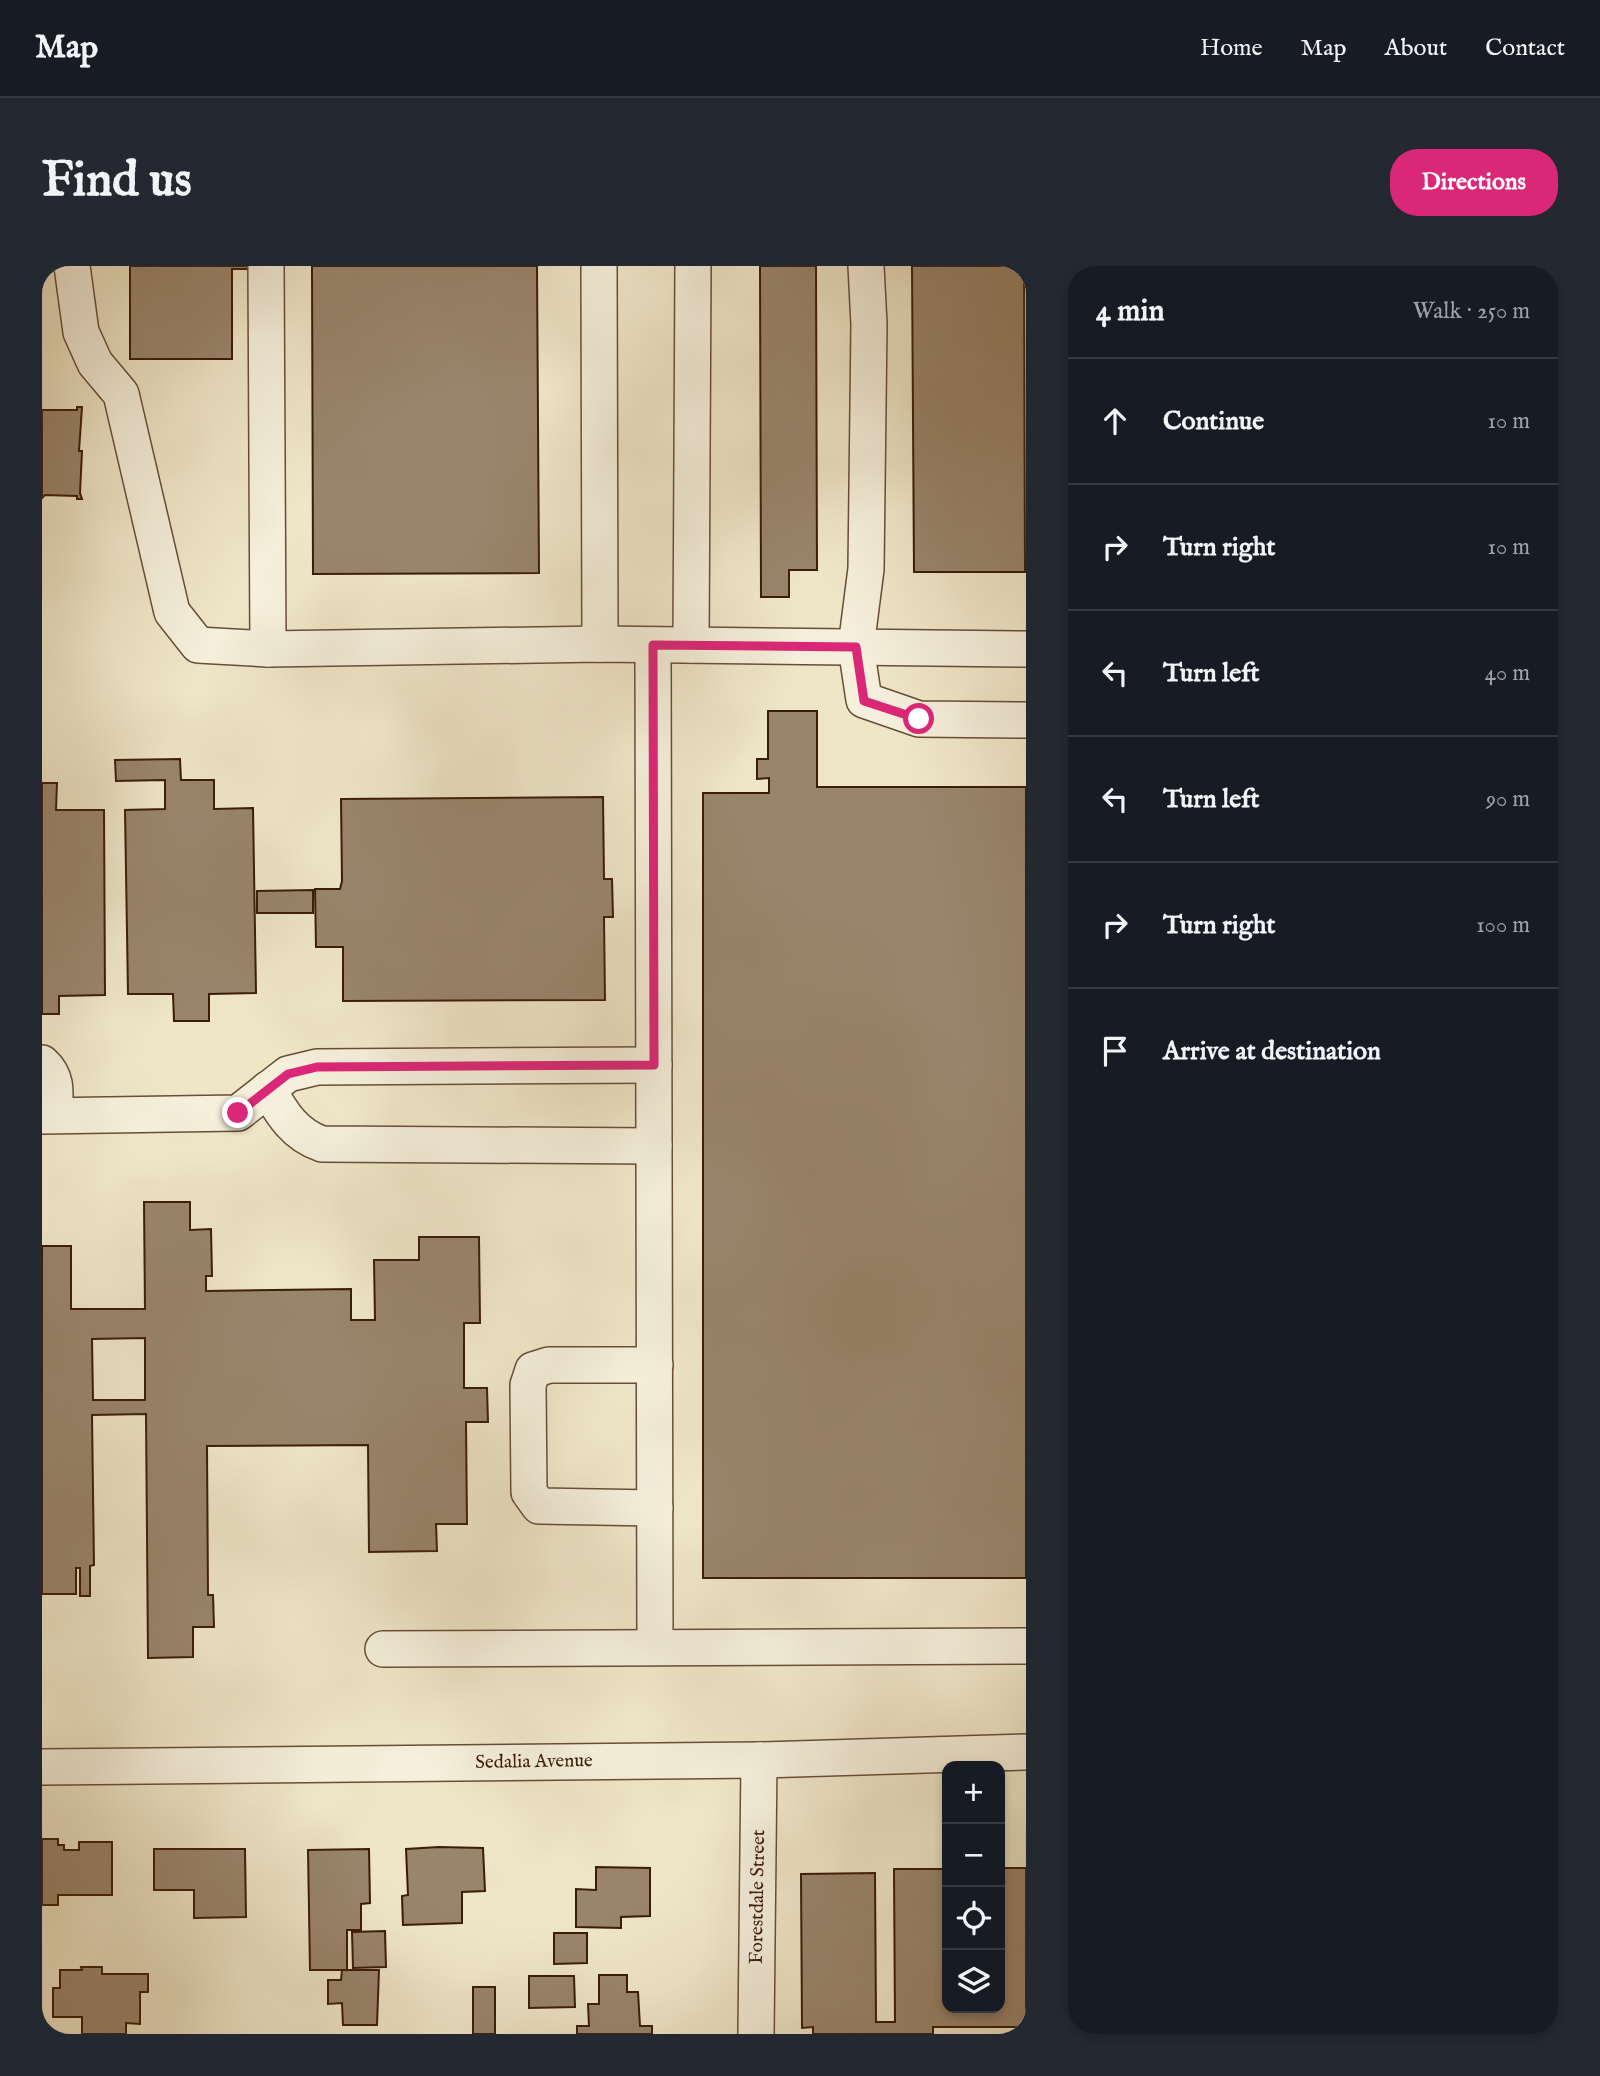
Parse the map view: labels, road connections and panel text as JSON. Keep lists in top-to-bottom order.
{
  "streets": {
    "street": ["Sedalia Avenue", "Forestdale Street"]
  },
  "crossings": [
    ["Sedalia Avenue", "Forestdale Street"]
  ],
  "page": {
    "header": "Map",
    "nav": [
      "Home",
      "Map",
      "About",
      "Contact"
    ],
    "buttons": "Directions",
    "title": "Find us",
    "heading": ["4 min", "Walk · 250 m"],
    "list": [
      ["Continue", "10 m"],
      ["Turn right", "10 m"],
      ["Turn left", "40 m"],
      ["Turn left", "90 m"],
      ["Turn right", "100 m"],
      "Arrive at destination"
    ],
    "map_buttons": ["+", "−"]
  }
}
